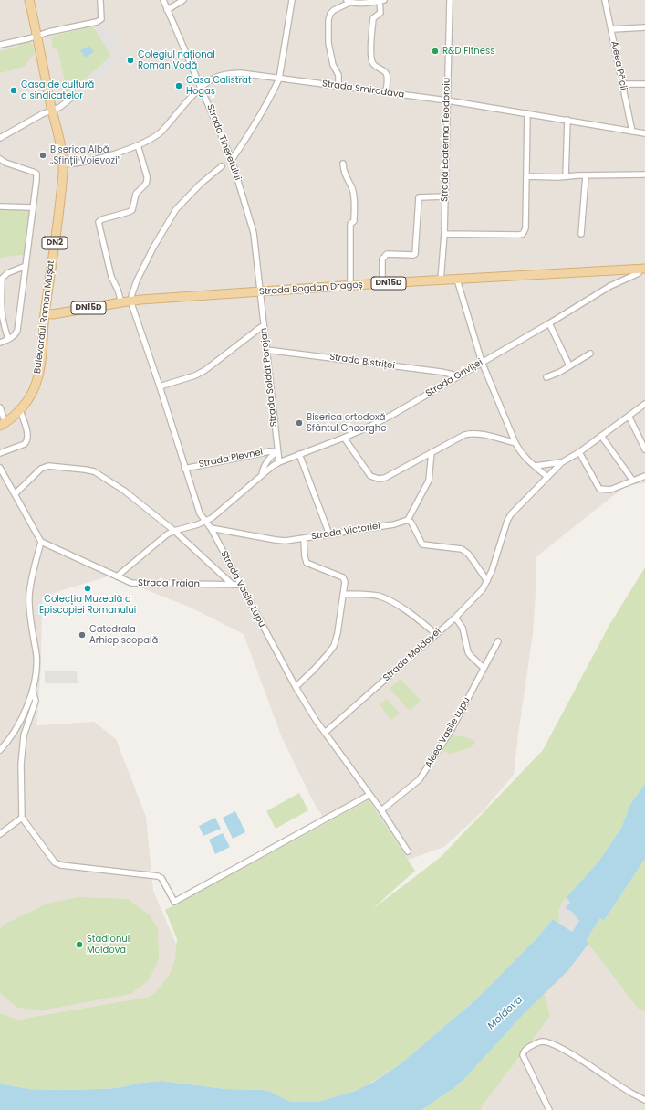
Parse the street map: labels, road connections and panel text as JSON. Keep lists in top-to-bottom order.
{
  "streets": {
    "main road": [
      "DN2",
      "DN15D",
      "Strada Bogdan Dragoș",
      "Bulevardul Roman Mușat"
    ],
    "street": [
      "Aleea Păcii",
      "Strada Smirodava",
      "Strada Ecaterina Teodoroiu",
      "Strada Tineretului",
      "Strada Bistriței",
      "Strada Soldat Porojan",
      "Strada Griviței",
      "Strada Plevnei",
      "Strada Victoriei",
      "Strada Traian",
      "Strada Vasile Lupu",
      "Strada Moldovei",
      "Aleea Vasile Lupu"
    ]
  },
  "crossings": [
    ["Aleea Păcii", "Strada Smirodava"],
    ["Strada Smirodava", "Strada Ecaterina Teodoroiu"],
    ["Strada Smirodava", "Strada Tineretului"],
    ["Strada Smirodava", "Bulevardul Roman Mușat"],
    ["Strada Ecaterina Teodoroiu", "Strada Bogdan Dragoș"],
    ["Strada Tineretului", "Strada Bogdan Dragoș"],
    ["Strada Tineretului", "Strada Soldat Porojan"],
    ["Strada Bogdan Dragoș", "Bulevardul Roman Mușat"],
    ["Strada Bogdan Dragoș", "Strada Soldat Porojan"],
    ["Strada Bogdan Dragoș", "Strada Griviței"],
    ["Strada Bogdan Dragoș", "Strada Vasile Lupu"],
    ["Strada Bistriței", "Strada Soldat Porojan"],
    ["Strada Bistriței", "Strada Griviței"],
    ["Strada Soldat Porojan", "Strada Griviței"],
    ["Strada Soldat Porojan", "Strada Plevnei"],
    ["Strada Griviței", "Strada Plevnei"],
    ["Strada Griviței", "Strada Traian"],
    ["Strada Griviței", "Strada Vasile Lupu"],
    ["Strada Plevnei", "Strada Vasile Lupu"],
    ["Strada Victoriei", "Strada Vasile Lupu"],
    ["Strada Traian", "Strada Vasile Lupu"],
    ["Strada Vasile Lupu", "Strada Moldovei"],
    ["Strada Vasile Lupu", "Aleea Vasile Lupu"]
  ],
  "water": ["Moldova"],
  "places": [
    "R&D Fitness",
    "Colegiul național Roman Vodă",
    "Casa Calistrat Hogaș",
    "Casa de cultură a sindicatelor",
    "Biserica Albă „Sfinții Voievozi”",
    "Biserica ortodoxă Sfântul Gheorghe",
    "Colecția Muzeală a Episcopiei Romanului",
    "Catedrala Arhiepiscopală",
    "Stadionul Moldova"
  ]
}
